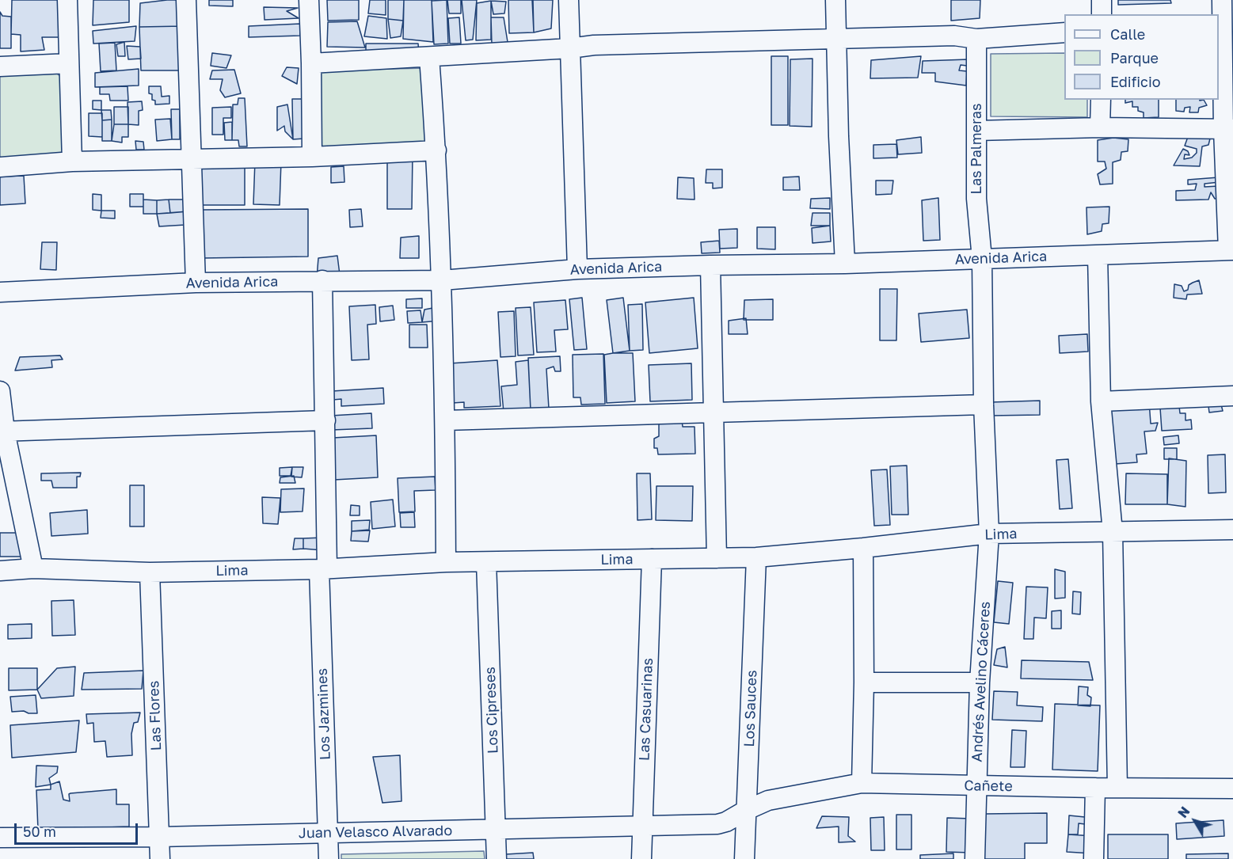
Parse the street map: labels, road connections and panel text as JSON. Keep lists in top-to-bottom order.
{
  "streets": {
    "street": [
      "Las Palmeras",
      "Avenida Arica",
      "Lima",
      "Andrés Avelino Cáceres",
      "Los Sauces",
      "Las Casuarinas",
      "Los Cipreses",
      "Los Jazmines",
      "Las Flores",
      "Cañete",
      "Juan Velasco Alvarado"
    ]
  },
  "crossings": [
    ["Las Palmeras", "Avenida Arica"],
    ["Las Palmeras", "Andrés Avelino Cáceres"],
    ["Avenida Arica", "Los Jazmines"],
    ["Lima", "Andrés Avelino Cáceres"],
    ["Lima", "Los Sauces"],
    ["Lima", "Las Casuarinas"],
    ["Lima", "Los Cipreses"],
    ["Lima", "Los Jazmines"],
    ["Lima", "Las Flores"],
    ["Andrés Avelino Cáceres", "Cañete"],
    ["Los Sauces", "Cañete"],
    ["Los Sauces", "Juan Velasco Alvarado"],
    ["Las Casuarinas", "Juan Velasco Alvarado"],
    ["Los Cipreses", "Juan Velasco Alvarado"],
    ["Los Jazmines", "Juan Velasco Alvarado"],
    ["Las Flores", "Juan Velasco Alvarado"],
    ["Cañete", "Juan Velasco Alvarado"]
  ],
  "legend": ["Calle", "Parque", "Edificio"],
  "scale_bar": "50 m",
  "north": "top left"
}
